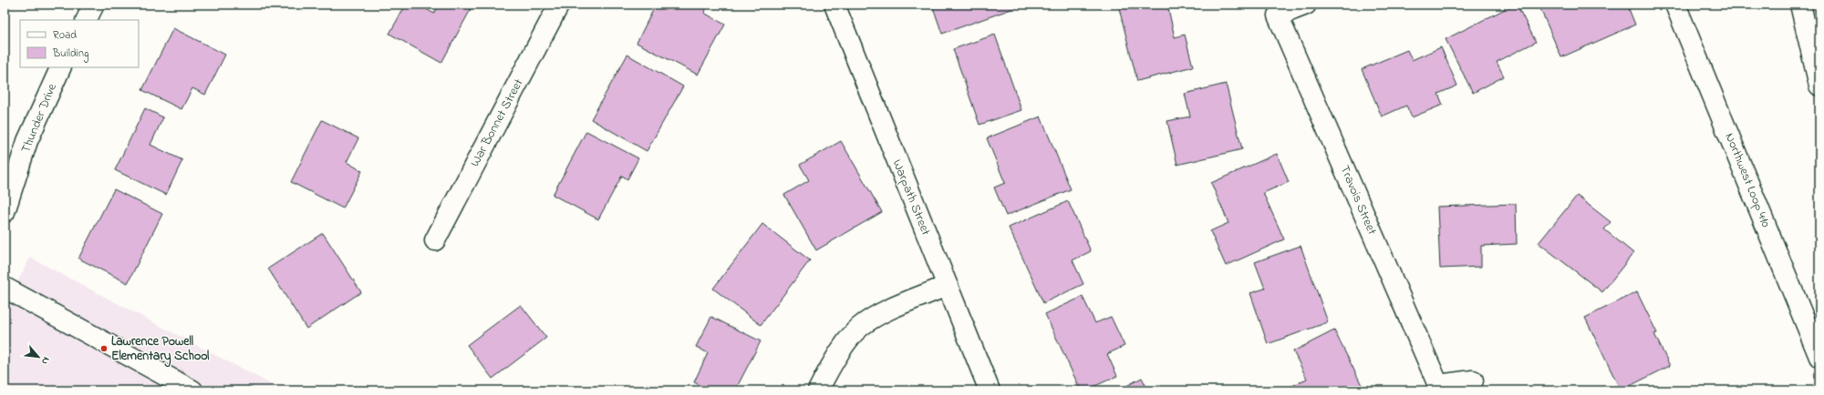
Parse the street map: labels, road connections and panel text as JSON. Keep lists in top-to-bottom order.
{
  "streets": {
    "main road": [
      "Thunder Drive",
      "War Bonnet Street",
      "Northwest Loop 410",
      "Warpath Street",
      "Travois Street"
    ]
  },
  "places": ["Lawrence Powell Elementary School"],
  "legend": ["Road", "Building"],
  "north": "bottom right"
}
